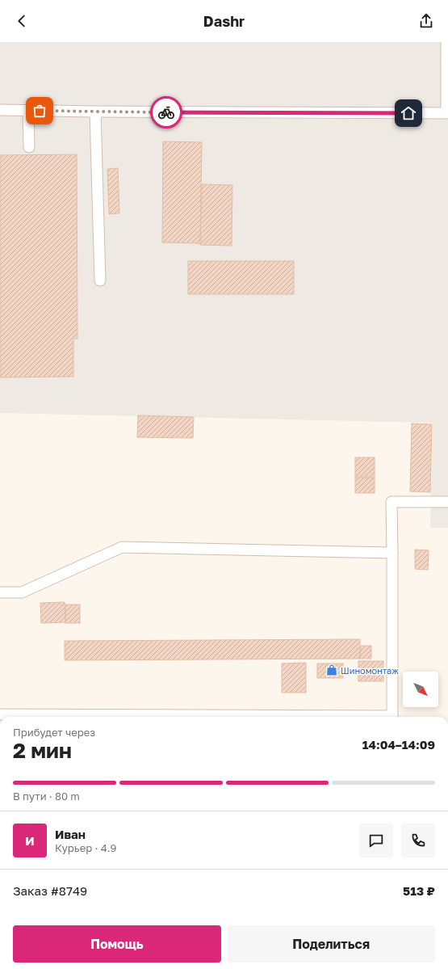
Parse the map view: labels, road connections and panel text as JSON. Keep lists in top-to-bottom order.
{
  "places": {
    "shop": ["Шиномонтаж"]
  },
  "north": "bottom right",
  "page": {
    "header": "Dashr",
    "heading": ["2 мин", "Прибудет через", "14:04–14:09"],
    "panel": [
      "Иван",
      "Курьер · 4.9",
      "Заказ #8749",
      "513 ₽"
    ],
    "bar": "В пути · 80 m",
    "round": "И",
    "buttons": ["Помощь", "Поделиться"]
  }
}
